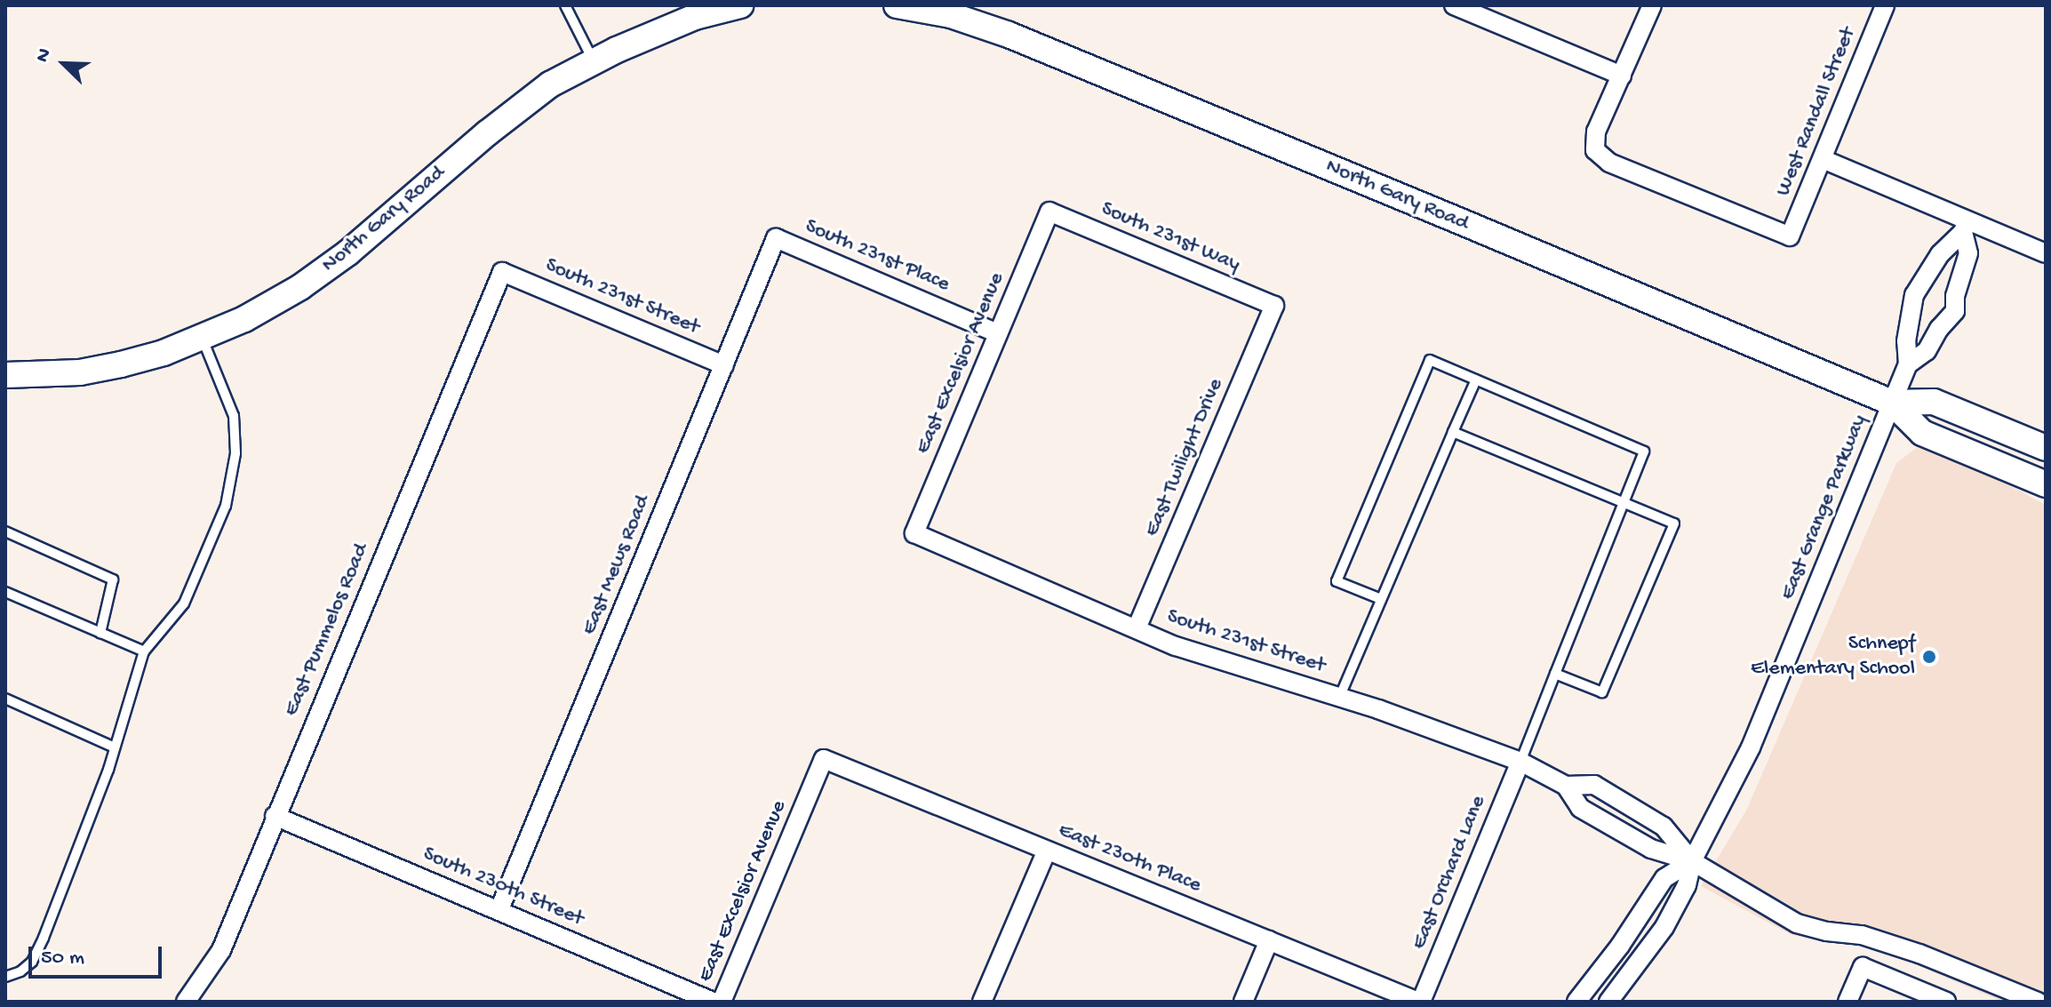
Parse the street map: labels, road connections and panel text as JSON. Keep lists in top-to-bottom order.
{
  "streets": {
    "main road": ["North Gary Road"],
    "street": [
      "West Randall Street",
      "South 231st Way",
      "South 231st Place",
      "South 231st Street",
      "East Excelsior Avenue",
      "East Twilight Drive",
      "East Grange Parkway",
      "East Mews Road",
      "East Pummelos Road",
      "East 230th Place",
      "East Orchard Lane",
      "South 230th Street"
    ]
  },
  "crossings": [
    ["North Gary Road", "East Grange Parkway"],
    ["South 231st Way", "East Excelsior Avenue"],
    ["South 231st Way", "East Twilight Drive"],
    ["South 231st Place", "East Excelsior Avenue"],
    ["South 231st Place", "East Mews Road"],
    ["South 231st Street", "East Excelsior Avenue"],
    ["South 231st Street", "East Twilight Drive"],
    ["South 231st Street", "East Grange Parkway"],
    ["South 231st Street", "East Mews Road"],
    ["South 231st Street", "East Pummelos Road"],
    ["South 231st Street", "East Orchard Lane"],
    ["East Excelsior Avenue", "East 230th Place"],
    ["East Mews Road", "South 230th Street"],
    ["East Pummelos Road", "South 230th Street"],
    ["East 230th Place", "East Orchard Lane"]
  ],
  "places": ["Schnepf Elementary School"],
  "scale_bar": "50 m",
  "north": "top left"
}
